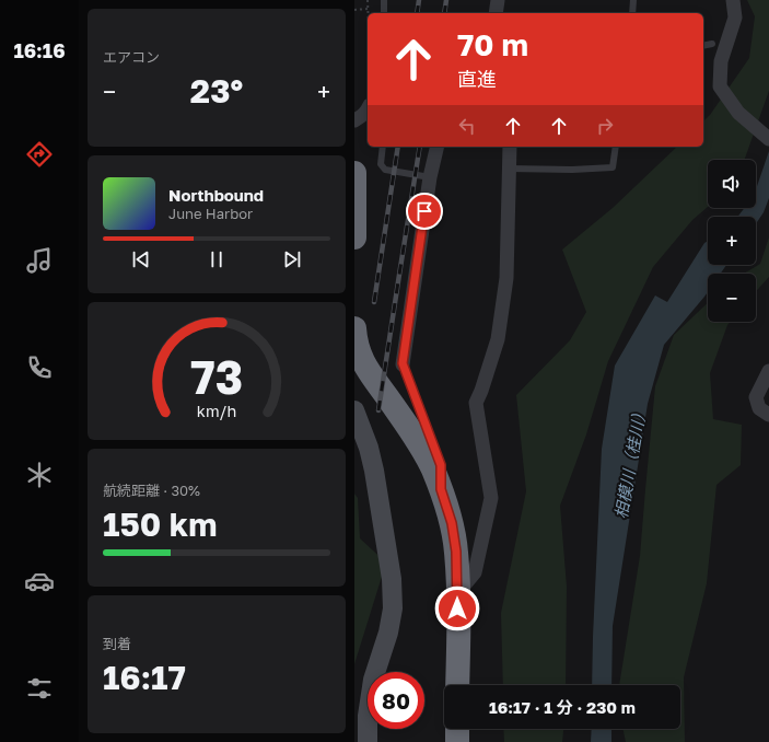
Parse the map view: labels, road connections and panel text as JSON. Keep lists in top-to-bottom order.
{
  "water": ["相模川（桂川）"],
  "page": {
    "tabs": "16:16",
    "tile": [
      "エアコン",
      ["航続距離 · 30%", "150 km"],
      ["到着", "16:17"]
    ],
    "turn": ["70 m", "直進"],
    "heat": ["−", "23°", "+"],
    "map_buttons": ["+", "−"],
    "song": ["Northbound", "June Harbor"],
    "limit": "80",
    "trip": "16:17 · 1 分 · 230 m",
    "gauge": ["73", "km/h"]
  }
}
